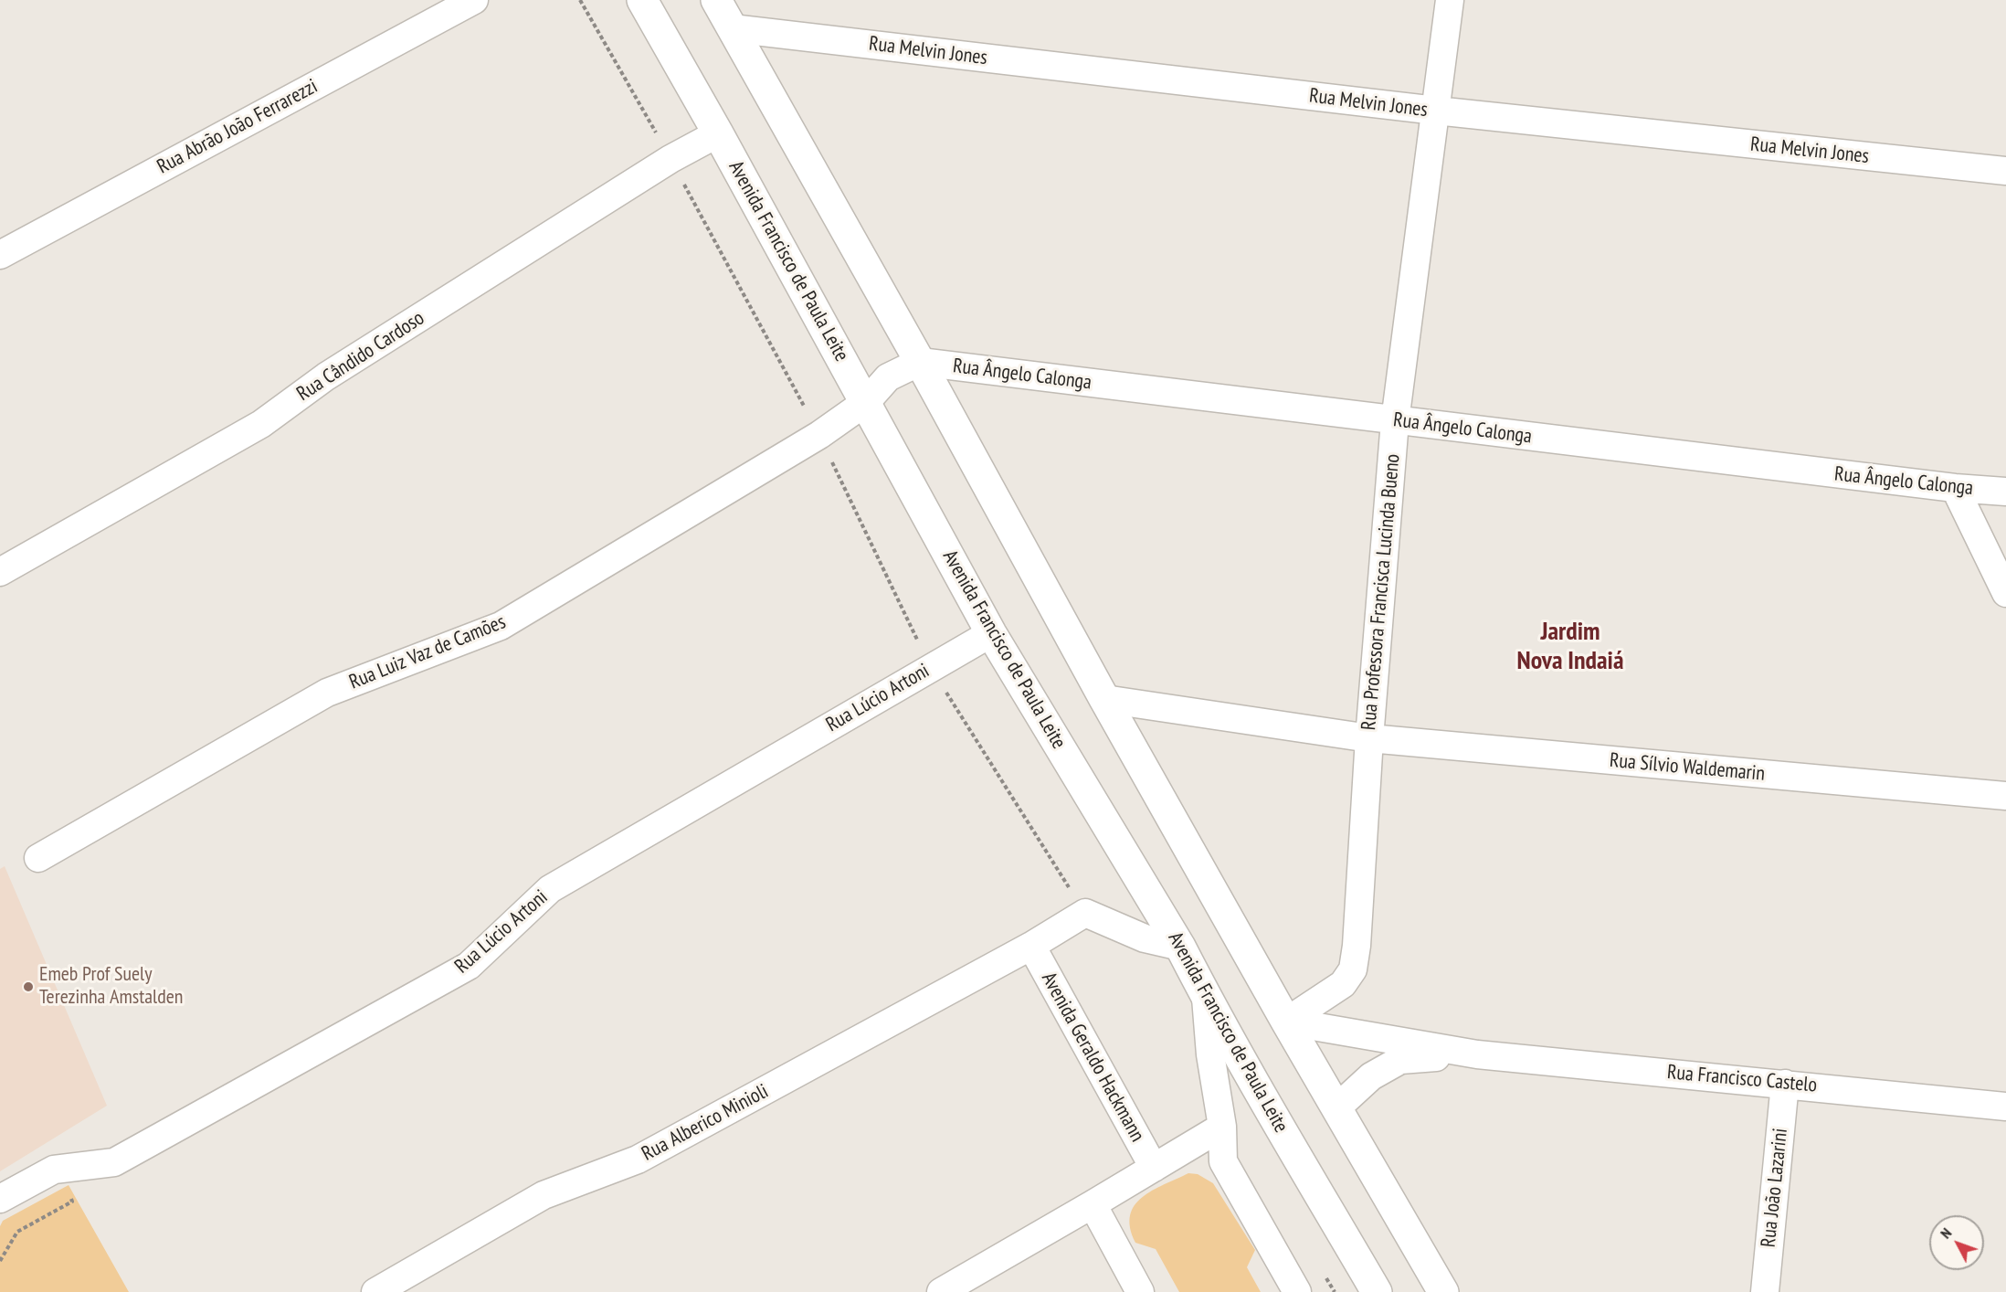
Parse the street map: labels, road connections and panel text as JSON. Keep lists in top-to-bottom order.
{
  "streets": {
    "main road": ["Avenida Francisco de Paula Leite"],
    "street": [
      "Rua Melvin Jones",
      "Rua Abrão João Ferrarezzi",
      "Rua Cândido Cardoso",
      "Rua Ângelo Calonga",
      "Rua Professora Francisca Lucinda Bueno",
      "Rua Luiz Vaz de Camões",
      "Rua Lúcio Artoni",
      "Rua Sílvio Waldemarin",
      "Avenida Geraldo Hackmann",
      "Rua Francisco Castelo",
      "Rua Alberico Minioli",
      "Rua João Lazarini"
    ]
  },
  "crossings": [
    ["Rua Melvin Jones", "Rua Professora Francisca Lucinda Bueno"],
    ["Avenida Francisco de Paula Leite", "Rua Cândido Cardoso"],
    ["Avenida Francisco de Paula Leite", "Rua Luiz Vaz de Camões"],
    ["Avenida Francisco de Paula Leite", "Rua Lúcio Artoni"],
    ["Avenida Francisco de Paula Leite", "Rua Alberico Minioli"],
    ["Rua Ângelo Calonga", "Rua Professora Francisca Lucinda Bueno"],
    ["Rua Ângelo Calonga", "Rua Luiz Vaz de Camões"],
    ["Rua Professora Francisca Lucinda Bueno", "Rua Sílvio Waldemarin"],
    ["Rua Professora Francisca Lucinda Bueno", "Rua Francisco Castelo"],
    ["Avenida Geraldo Hackmann", "Rua Alberico Minioli"],
    ["Rua Francisco Castelo", "Rua João Lazarini"]
  ],
  "districts": ["Jardim Nova Indaiá"],
  "places": ["Emeb Prof Suely Terezinha Amstalden"],
  "north": "top left"
}
